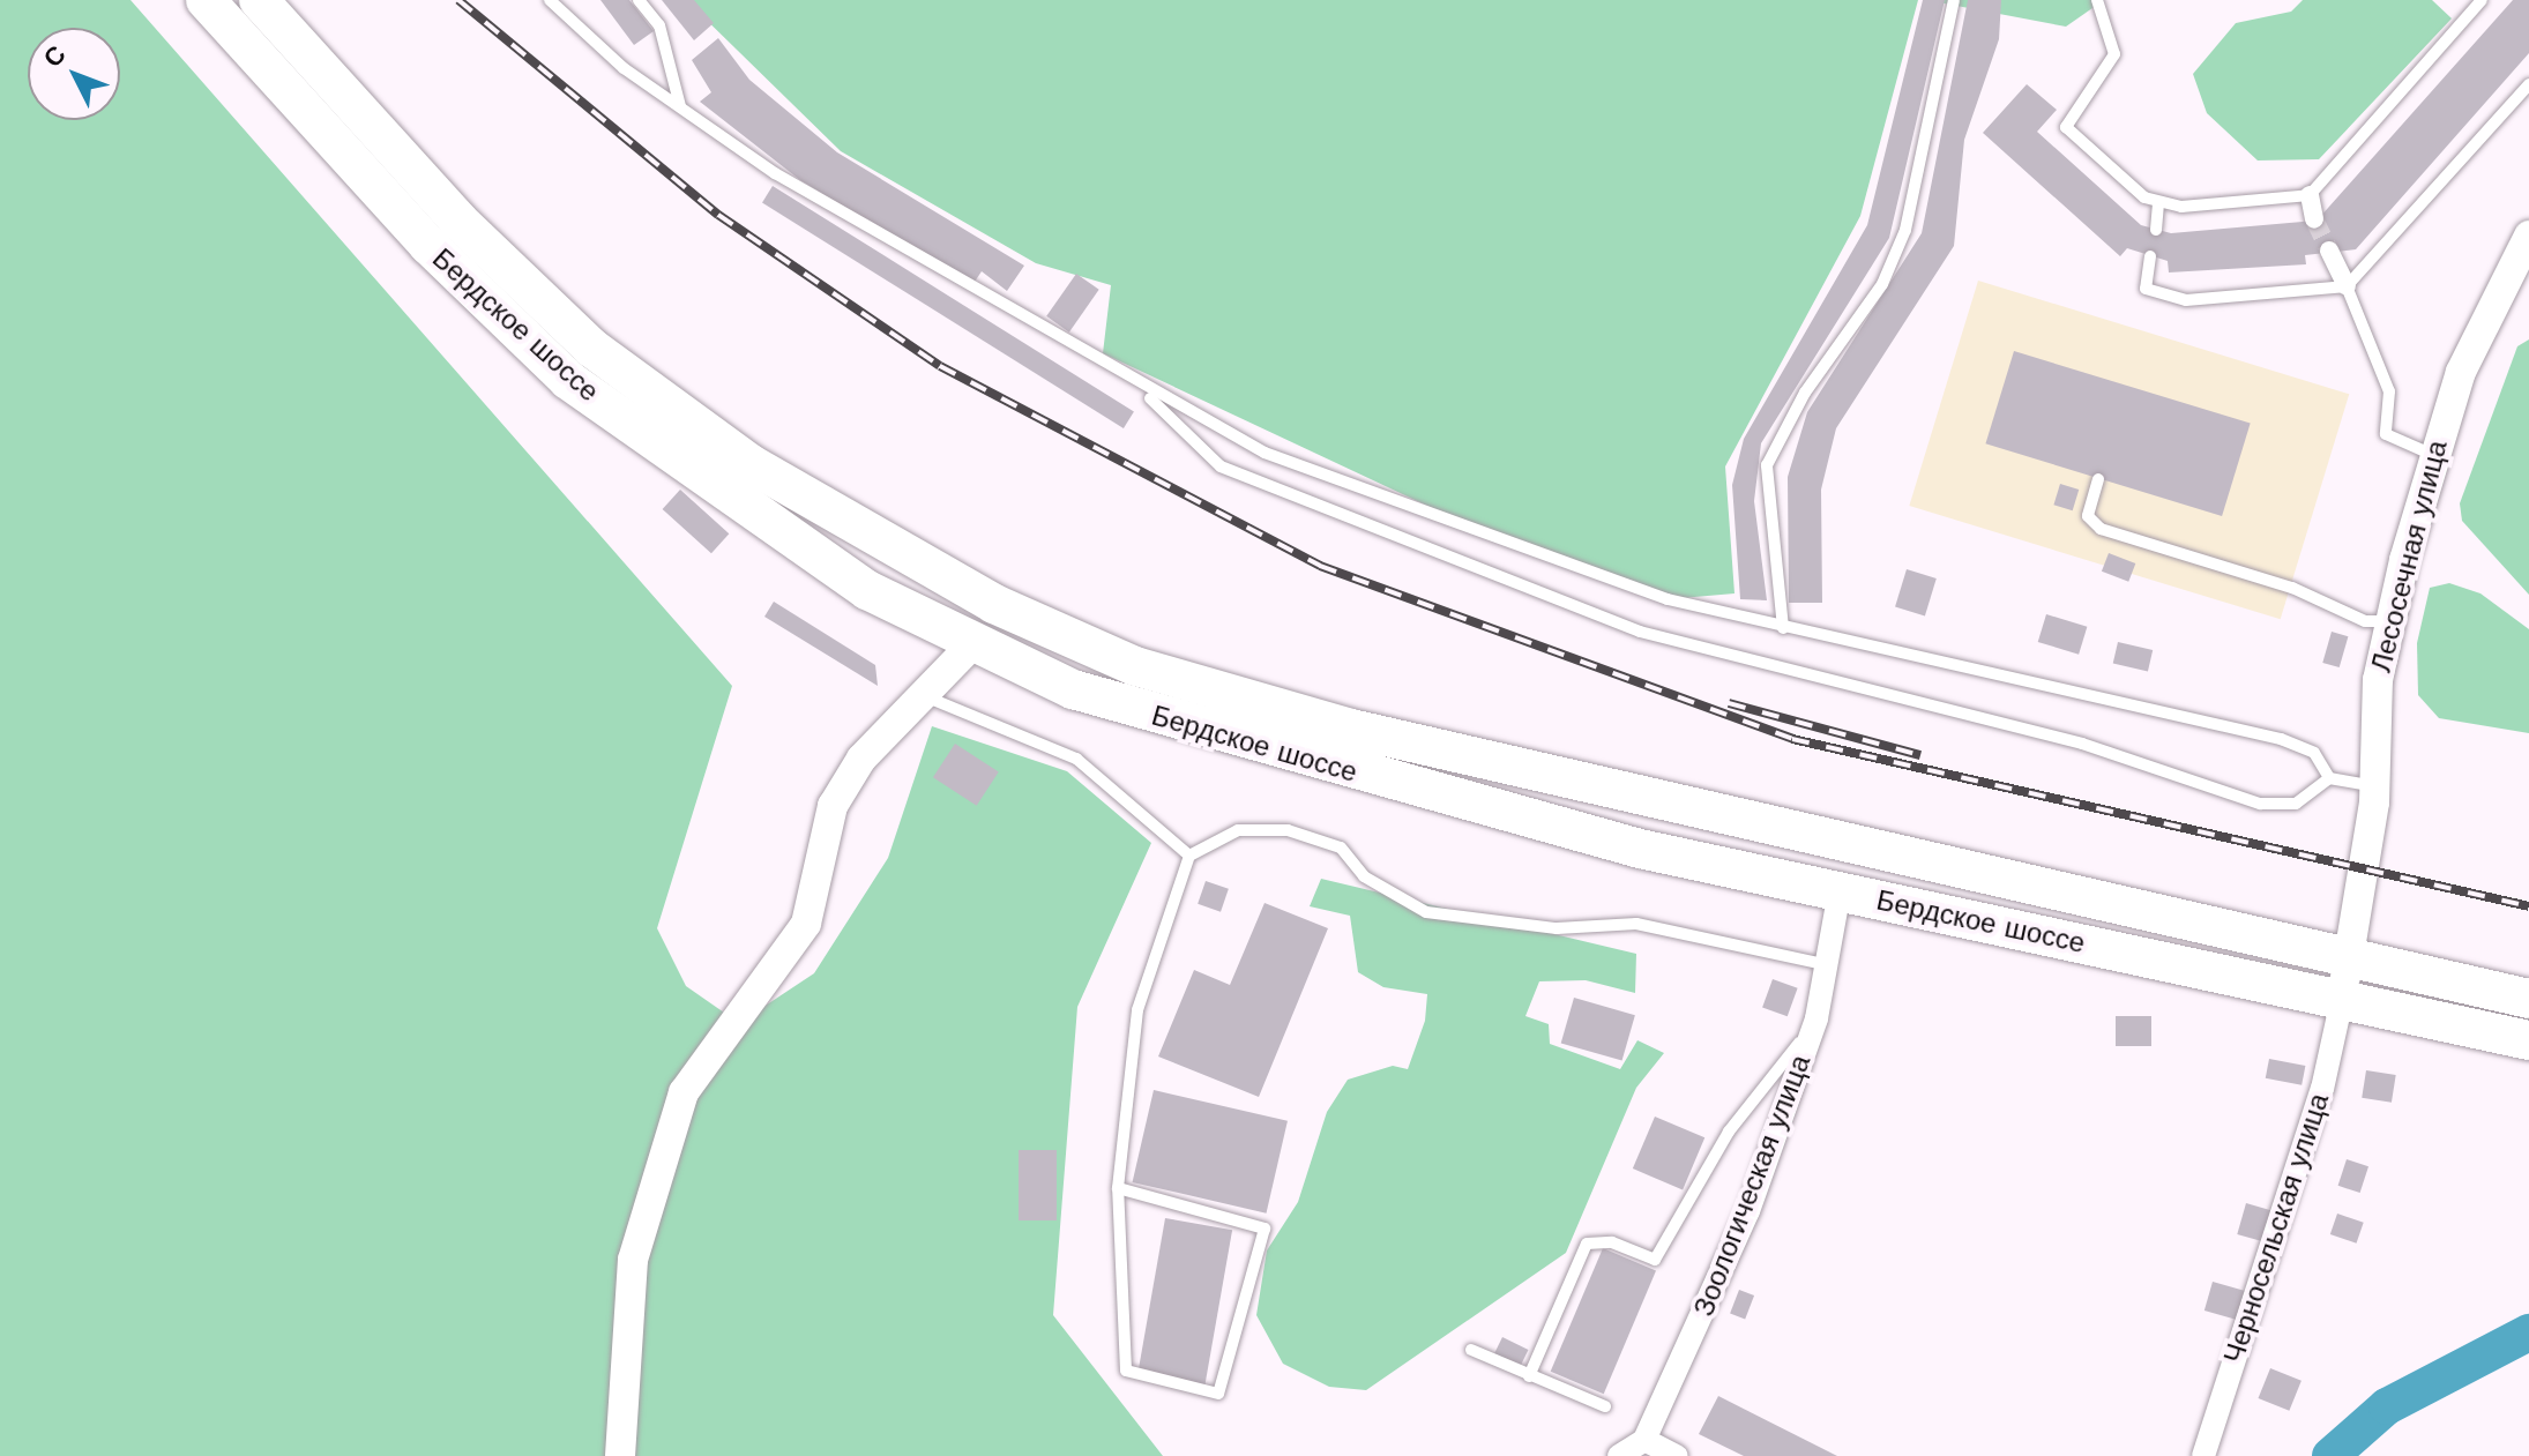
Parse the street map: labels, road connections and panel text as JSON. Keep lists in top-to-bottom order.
{
  "streets": {
    "highway": ["Бердское шоссе"],
    "street": ["Лесосечная улица", "Зоологическая улица", "Черносельская улица"]
  },
  "crossings": [
    ["Бердское шоссе", "Лесосечная улица"],
    ["Бердское шоссе", "Зоологическая улица"],
    ["Бердское шоссе", "Черносельская улица"]
  ],
  "north": "top left"
}
